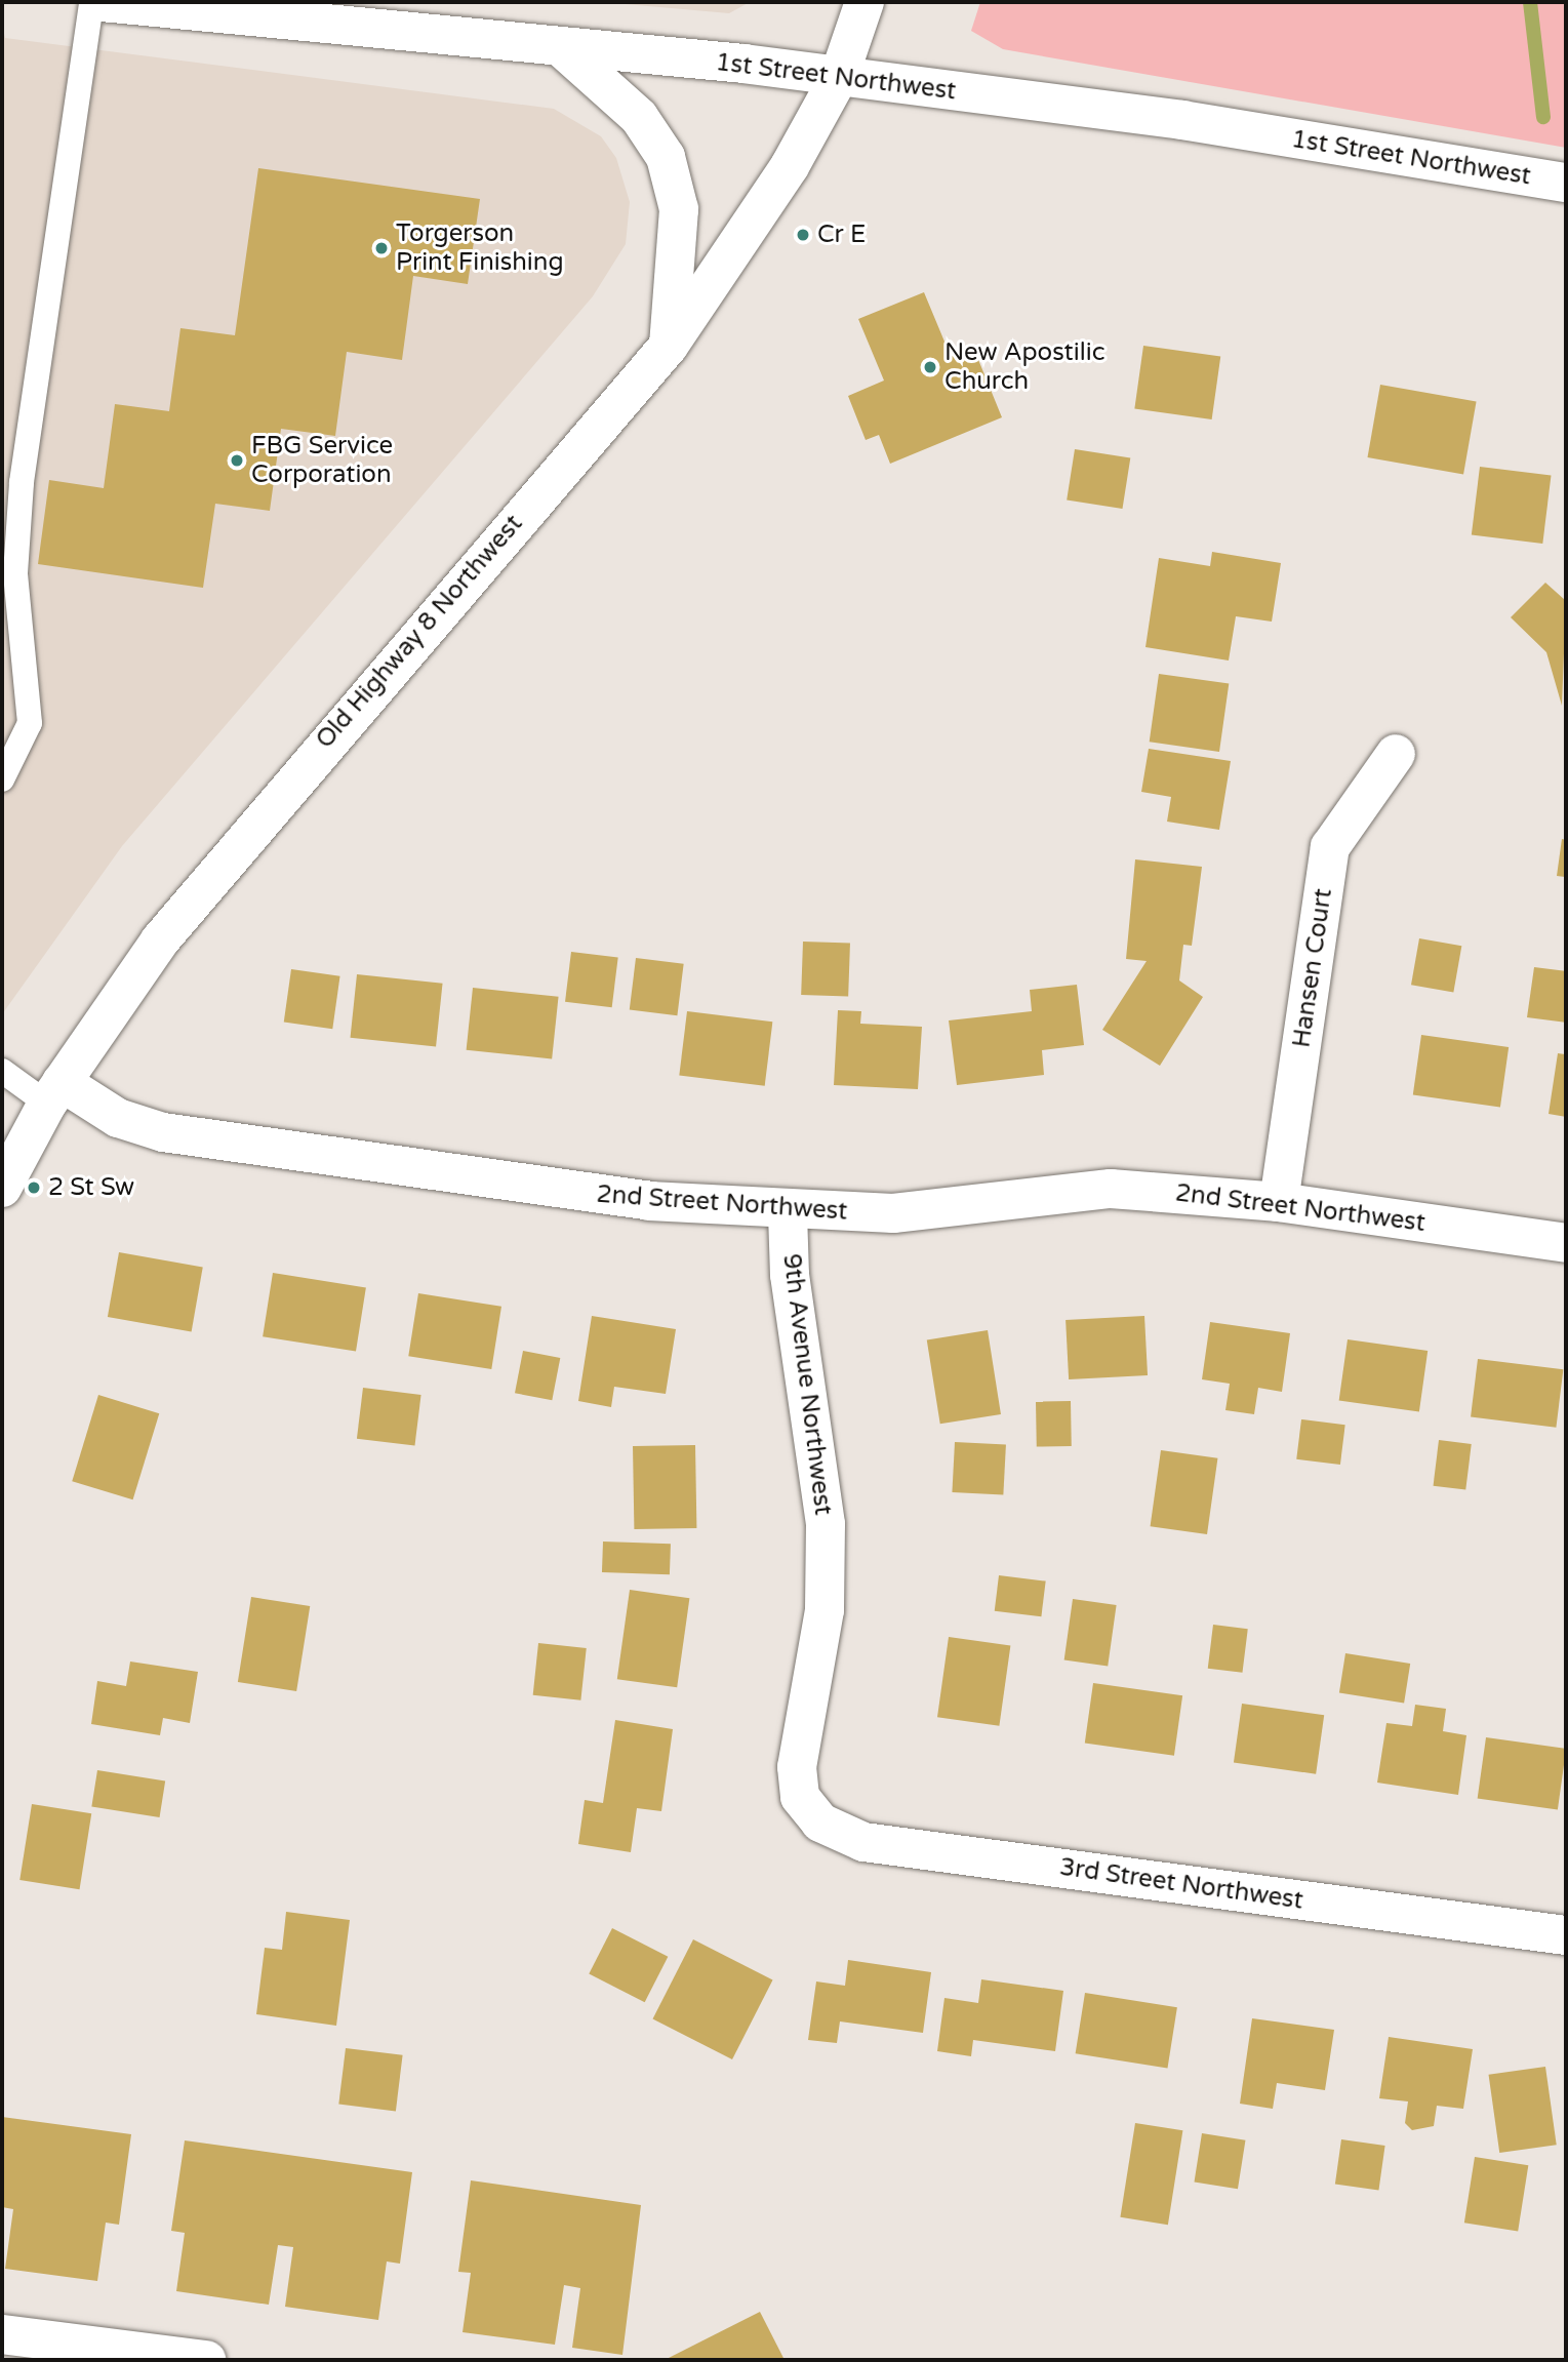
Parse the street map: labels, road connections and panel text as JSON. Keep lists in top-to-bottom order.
{
  "streets": {
    "street": [
      "1st Street Northwest",
      "Old Highway 8 Northwest",
      "Hansen Court",
      "2nd Street Northwest",
      "9th Avenue Northwest",
      "3rd Street Northwest"
    ]
  },
  "crossings": [
    ["1st Street Northwest", "Old Highway 8 Northwest"],
    ["Old Highway 8 Northwest", "2nd Street Northwest"],
    ["Hansen Court", "2nd Street Northwest"],
    ["2nd Street Northwest", "9th Avenue Northwest"],
    ["9th Avenue Northwest", "3rd Street Northwest"]
  ],
  "places": [
    "Cr E",
    "Torgerson Print Finishing",
    "New Apostilic Church",
    "FBG Service Corporation",
    "2 St Sw"
  ]
}
